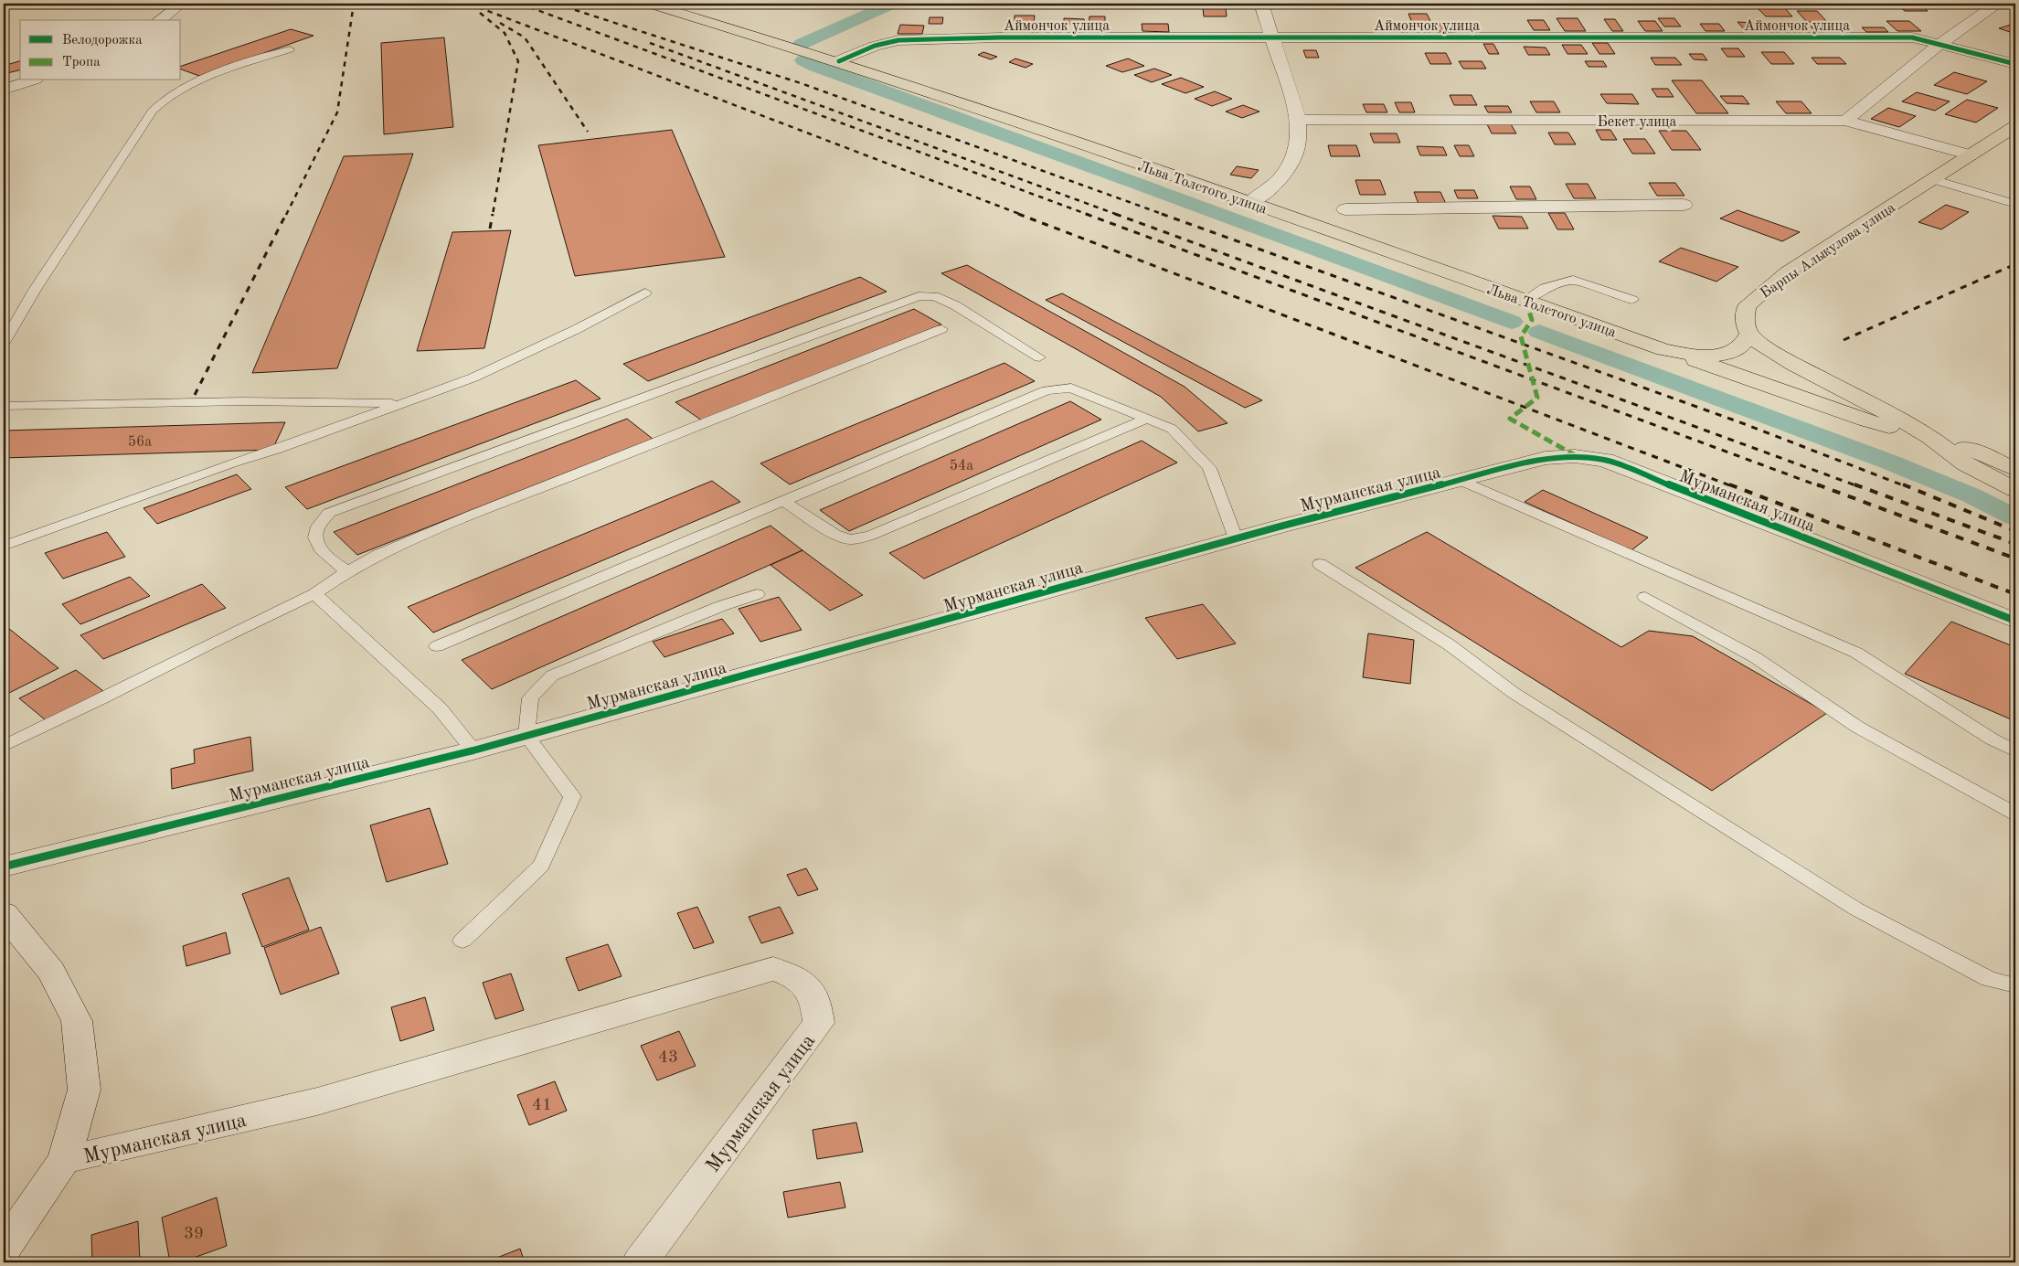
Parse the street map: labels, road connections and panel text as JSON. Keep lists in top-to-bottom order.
{
  "streets": {
    "main road": ["Льва Толстого улица", "Барпы Алыкулова улица"],
    "street": ["Аймончок улица", "Бекет улица", "Мурманская улица"]
  },
  "crossings": [
    ["Аймончок улица", "Льва Толстого улица"],
    ["Бекет улица", "Барпы Алыкулова улица"],
    ["Льва Толстого улица", "Барпы Алыкулова улица"]
  ],
  "house_numbers": [
    "56a",
    "54a",
    "43",
    "41",
    "39"
  ],
  "legend": ["Велодорожка", "Тропа"]
}
